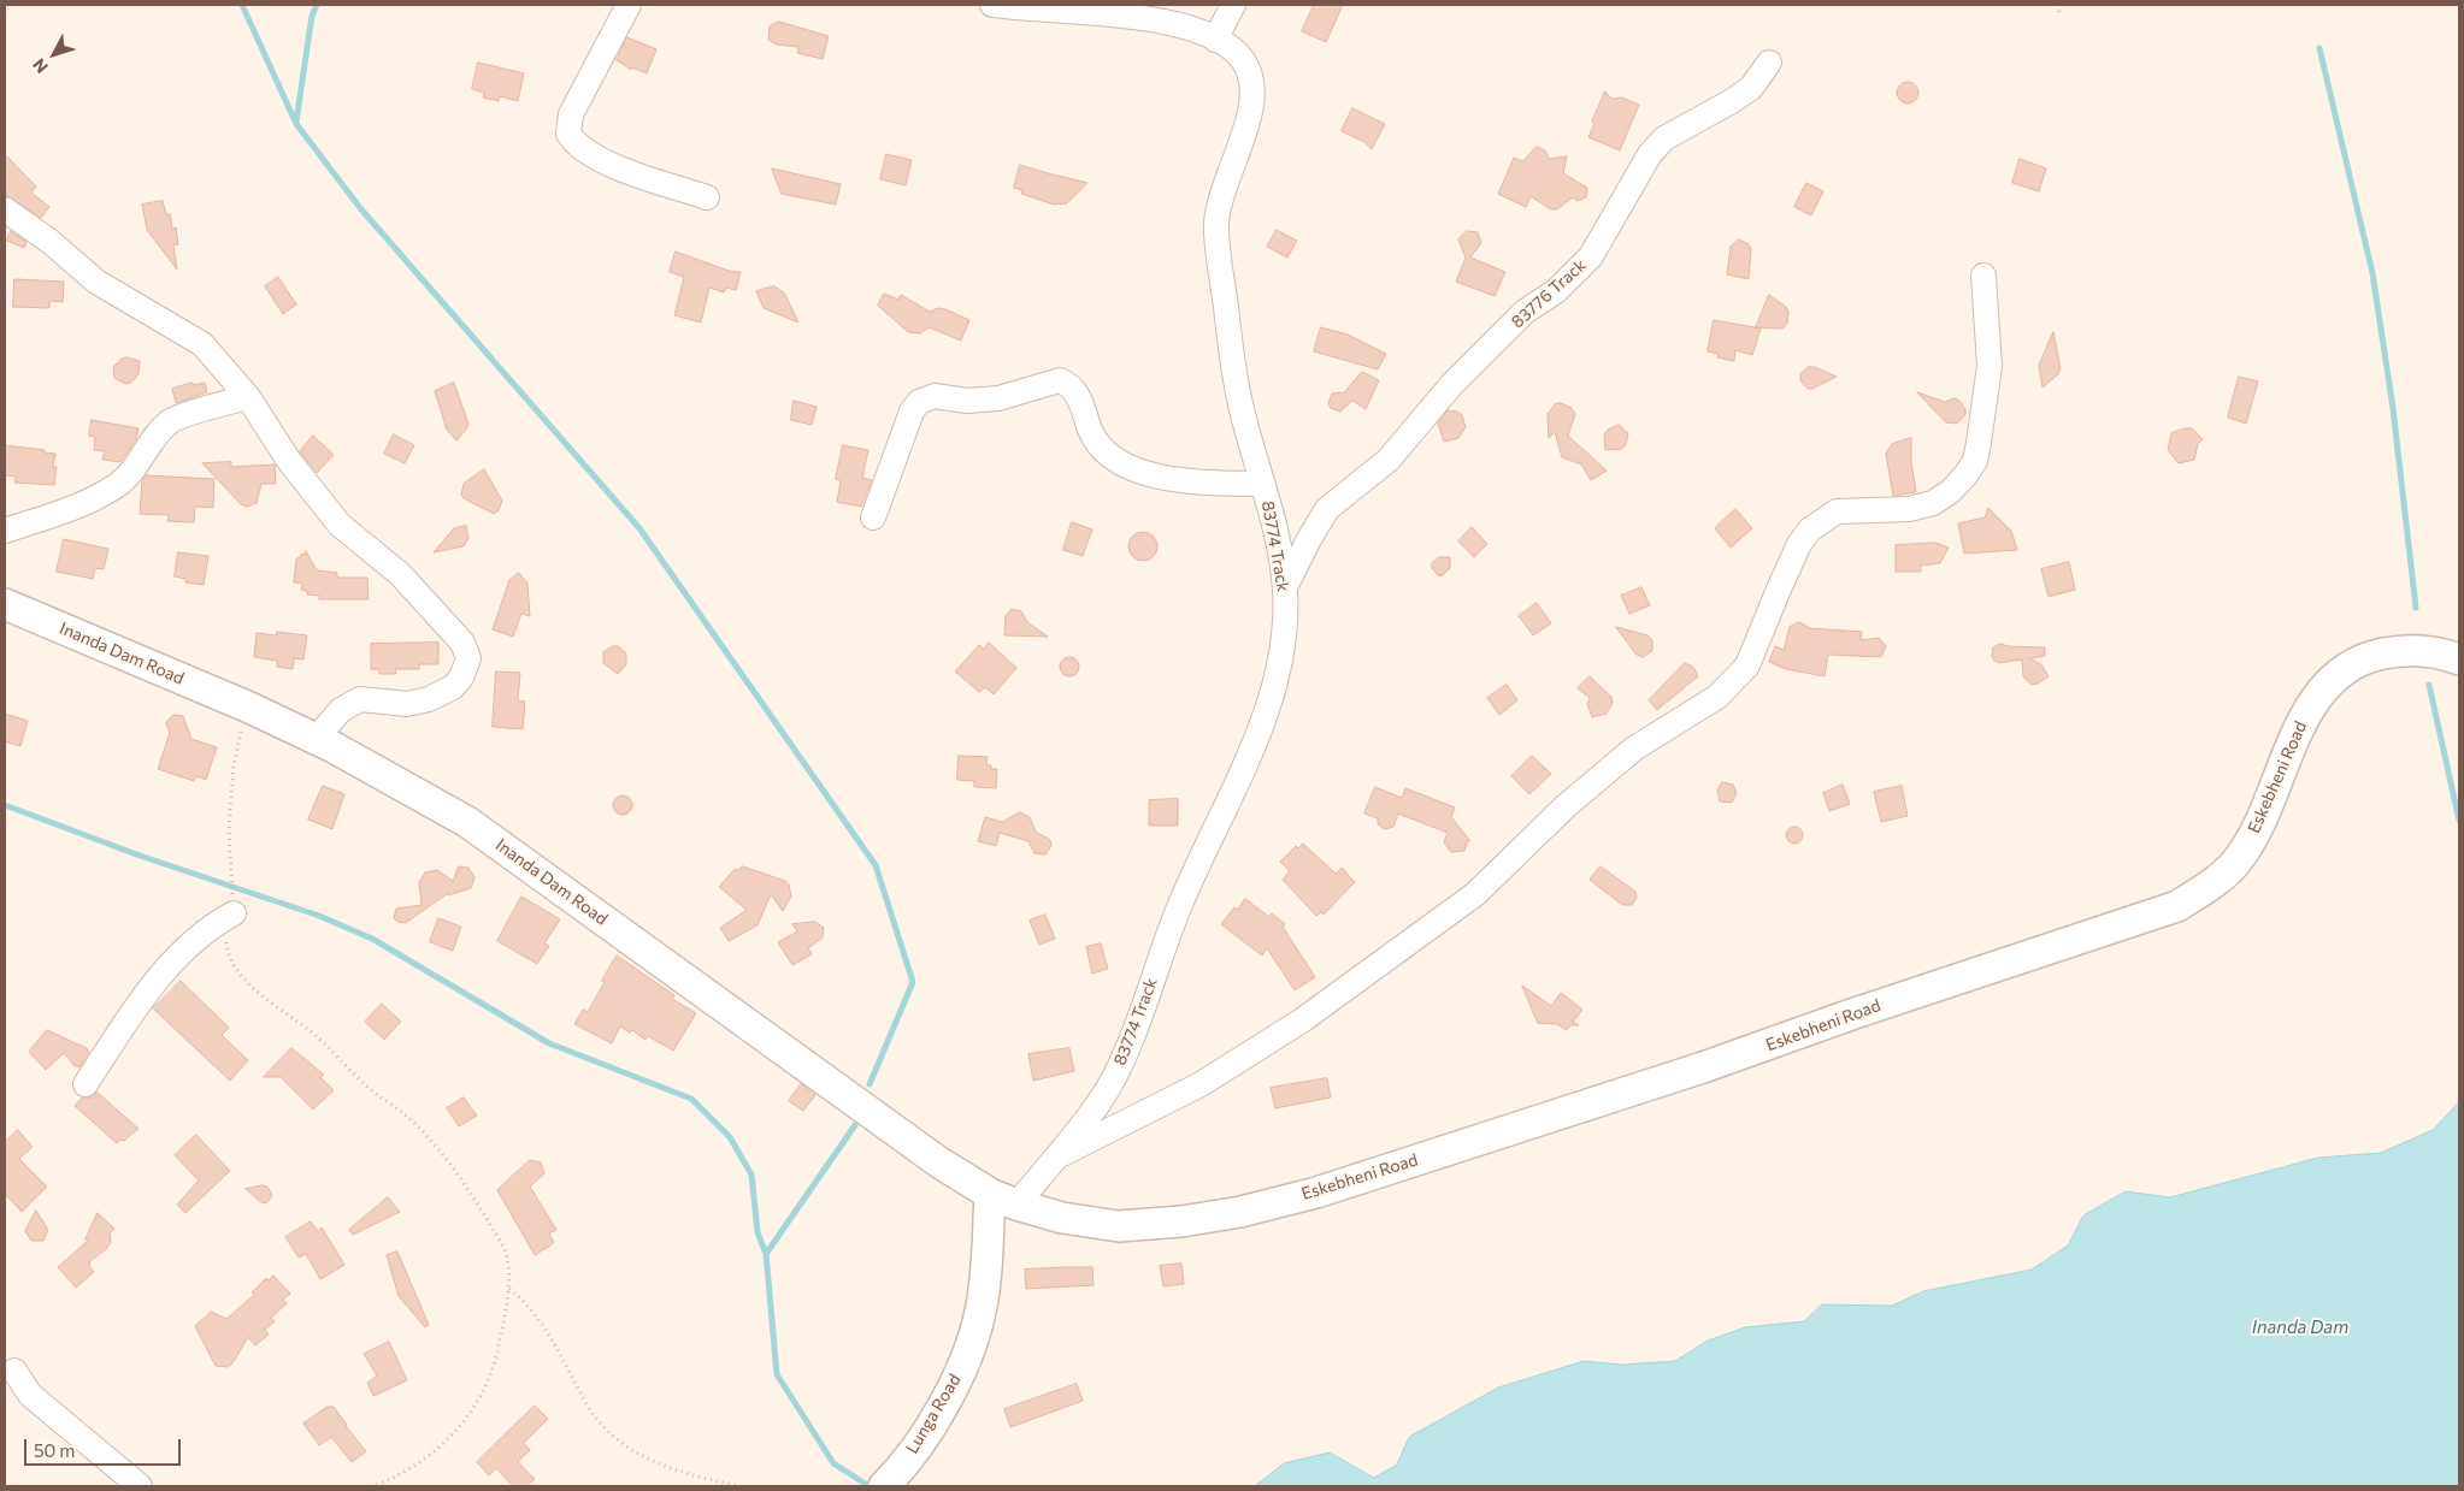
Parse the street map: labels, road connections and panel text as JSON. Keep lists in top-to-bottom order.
{
  "streets": {
    "street": [
      "83776 Track",
      "83774 Track",
      "Inanda Dam Road",
      "Eskebheni Road",
      "Lunga Road"
    ]
  },
  "crossings": [
    ["83776 Track", "83774 Track"],
    ["83774 Track", "Inanda Dam Road"],
    ["Inanda Dam Road", "Eskebheni Road"],
    ["Inanda Dam Road", "Lunga Road"]
  ],
  "water": ["Inanda Dam"],
  "scale_bar": "50 m",
  "north": "bottom left"
}
